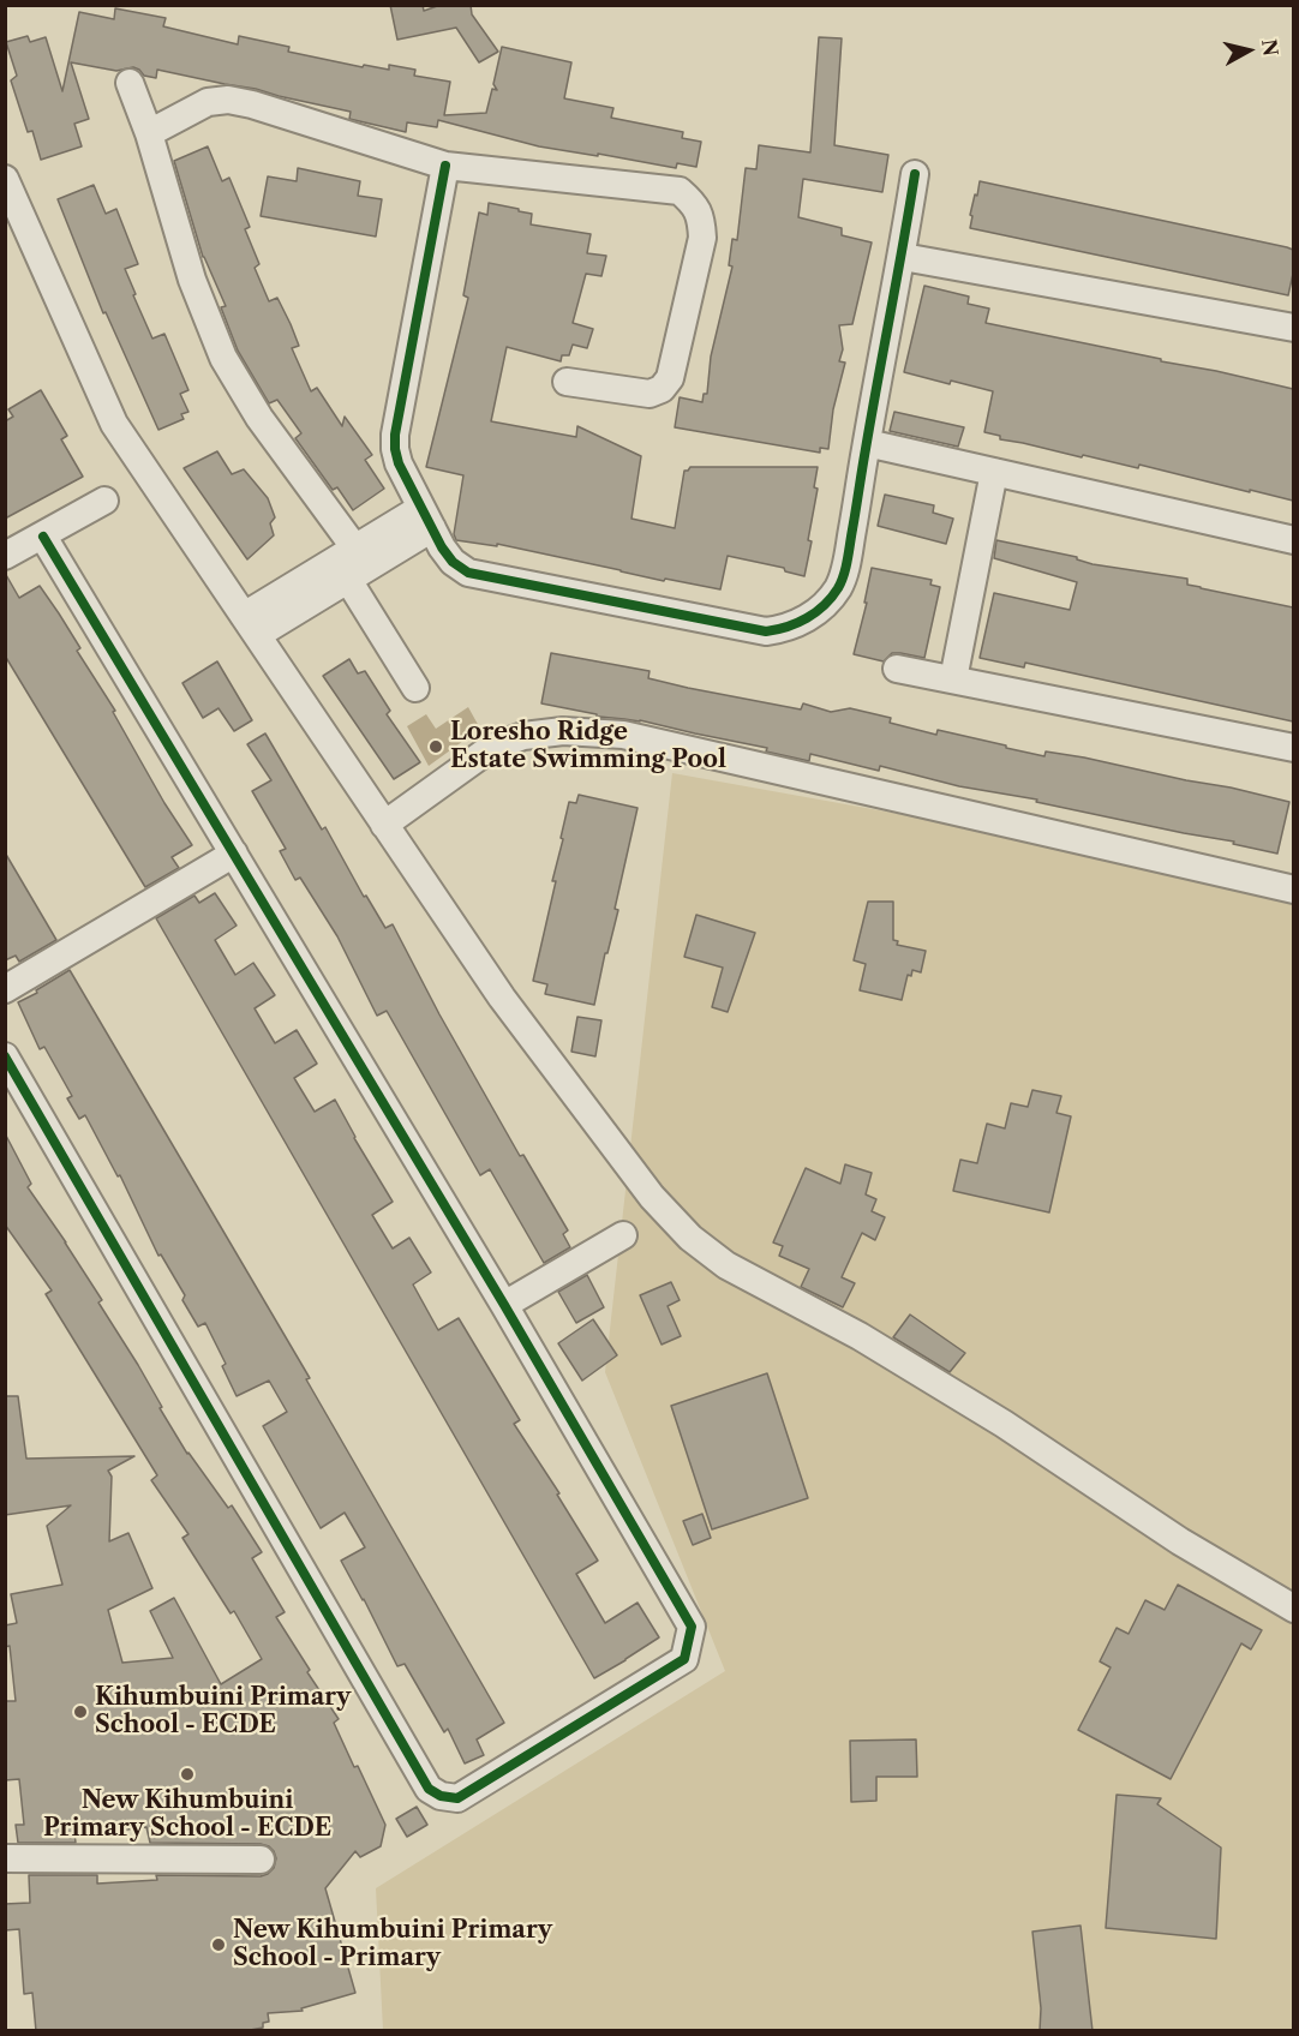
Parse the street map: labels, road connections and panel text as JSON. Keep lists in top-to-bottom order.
{
  "places": [
    "Loresho Ridge Estate Swimming Pool",
    "Kihumbuini Primary School - ECDE",
    "New Kihumbuini Primary School - ECDE",
    "New Kihumbuini Primary School - Primary"
  ],
  "north": "right"
}
